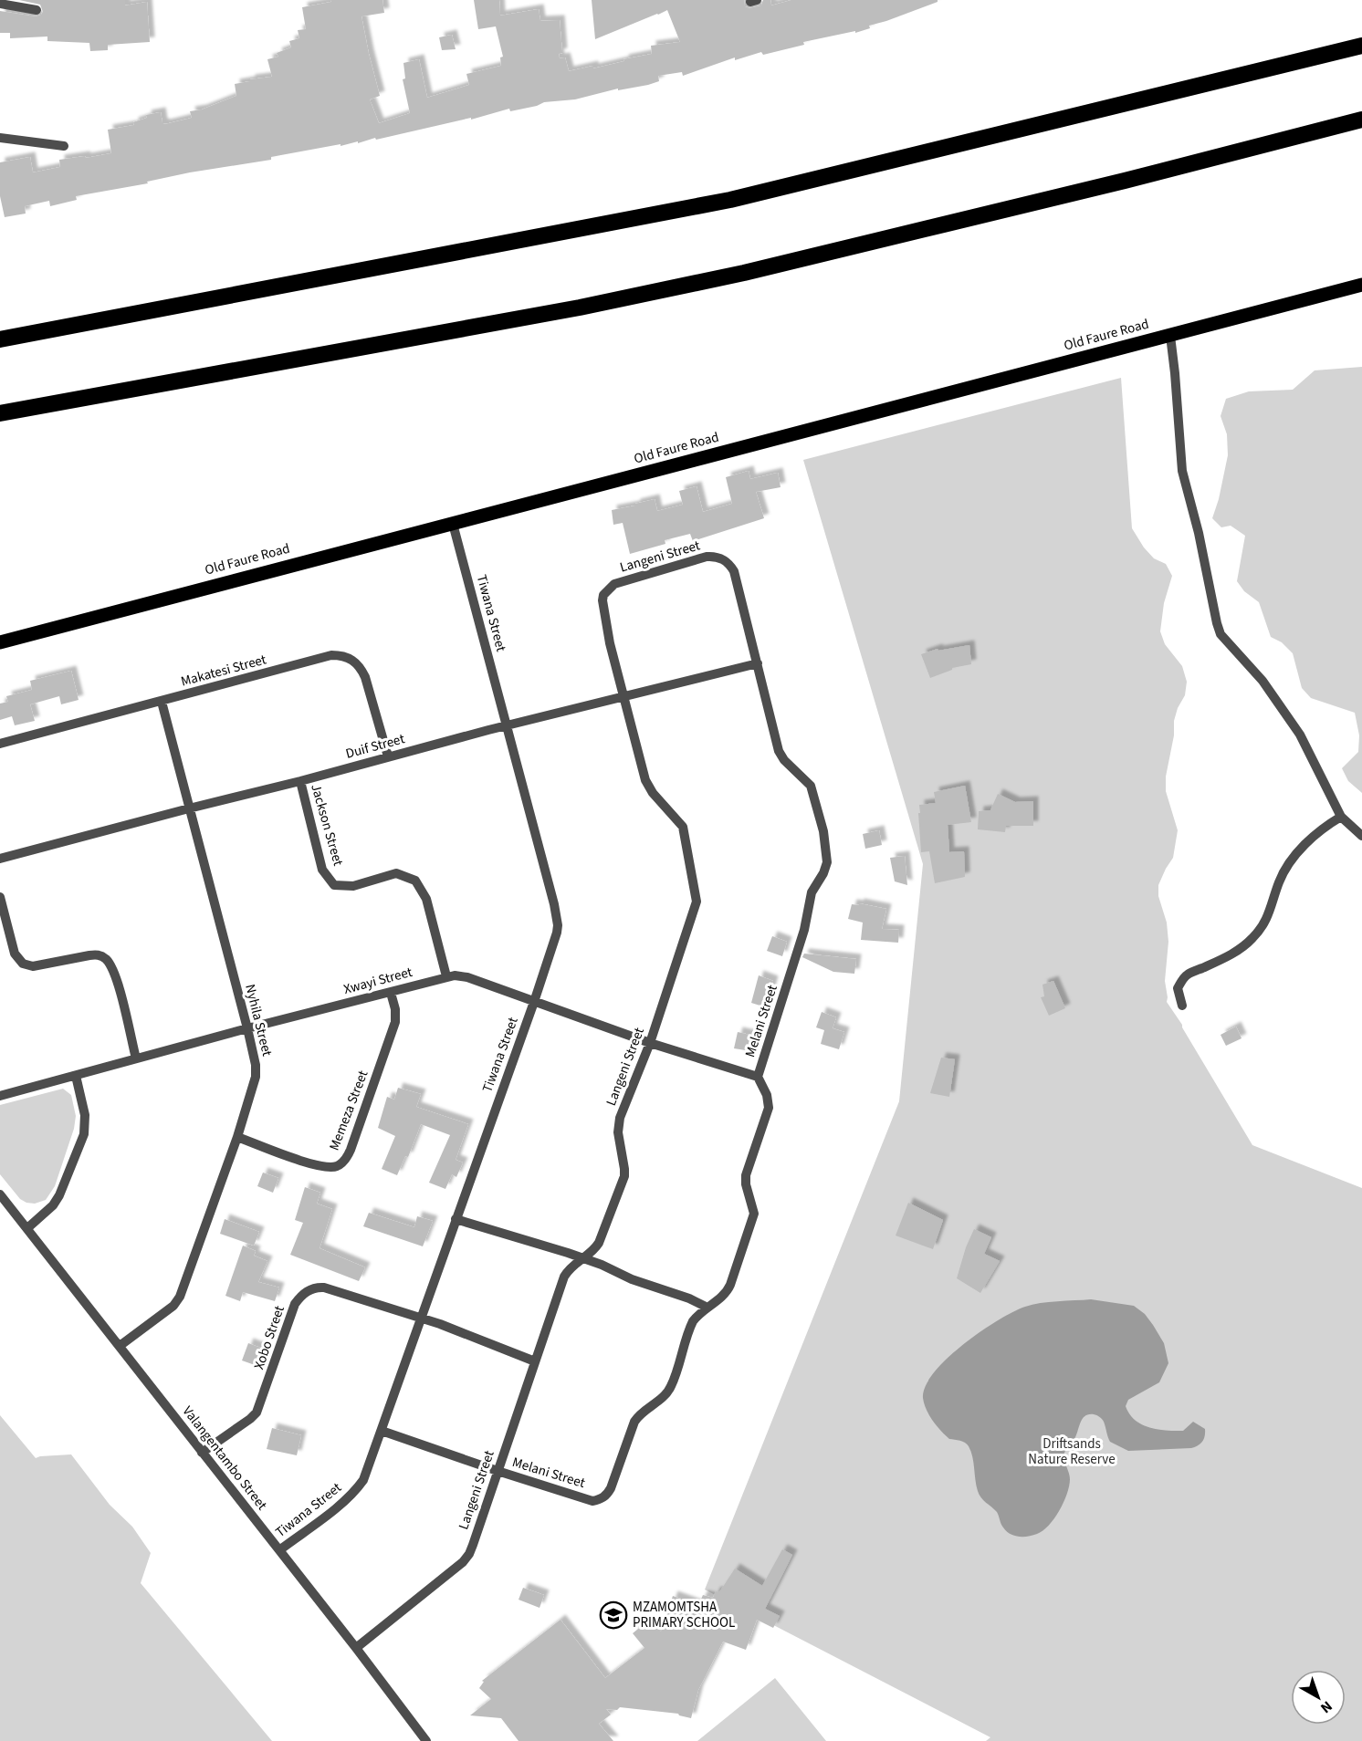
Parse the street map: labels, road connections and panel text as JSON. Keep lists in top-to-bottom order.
{
  "streets": {
    "main road": ["Old Faure Road"],
    "street": [
      "Langeni Street",
      "Tiwana Street",
      "Makatesi Street",
      "Duif Street",
      "Jackson Street",
      "Xwayi Street",
      "Nyhila Street",
      "Melani Street",
      "Memeza Street",
      "Xobo Street",
      "Valangentambo Street"
    ]
  },
  "crossings": [
    ["Old Faure Road", "Tiwana Street"],
    ["Langeni Street", "Duif Street"],
    ["Langeni Street", "Xwayi Street"],
    ["Langeni Street", "Melani Street"],
    ["Langeni Street", "Xobo Street"],
    ["Langeni Street", "Valangentambo Street"],
    ["Tiwana Street", "Duif Street"],
    ["Tiwana Street", "Xwayi Street"],
    ["Tiwana Street", "Melani Street"],
    ["Tiwana Street", "Xobo Street"],
    ["Tiwana Street", "Valangentambo Street"],
    ["Makatesi Street", "Duif Street"],
    ["Makatesi Street", "Nyhila Street"],
    ["Duif Street", "Jackson Street"],
    ["Duif Street", "Nyhila Street"],
    ["Duif Street", "Melani Street"],
    ["Jackson Street", "Xwayi Street"],
    ["Xwayi Street", "Nyhila Street"],
    ["Xwayi Street", "Melani Street"],
    ["Xwayi Street", "Memeza Street"],
    ["Nyhila Street", "Memeza Street"],
    ["Nyhila Street", "Valangentambo Street"],
    ["Xobo Street", "Valangentambo Street"]
  ],
  "parks": ["Driftsands Nature Reserve"],
  "places": {
    "school or university": ["MZAMOMTSHA PRIMARY SCHOOL"]
  },
  "north": "bottom right"
}
